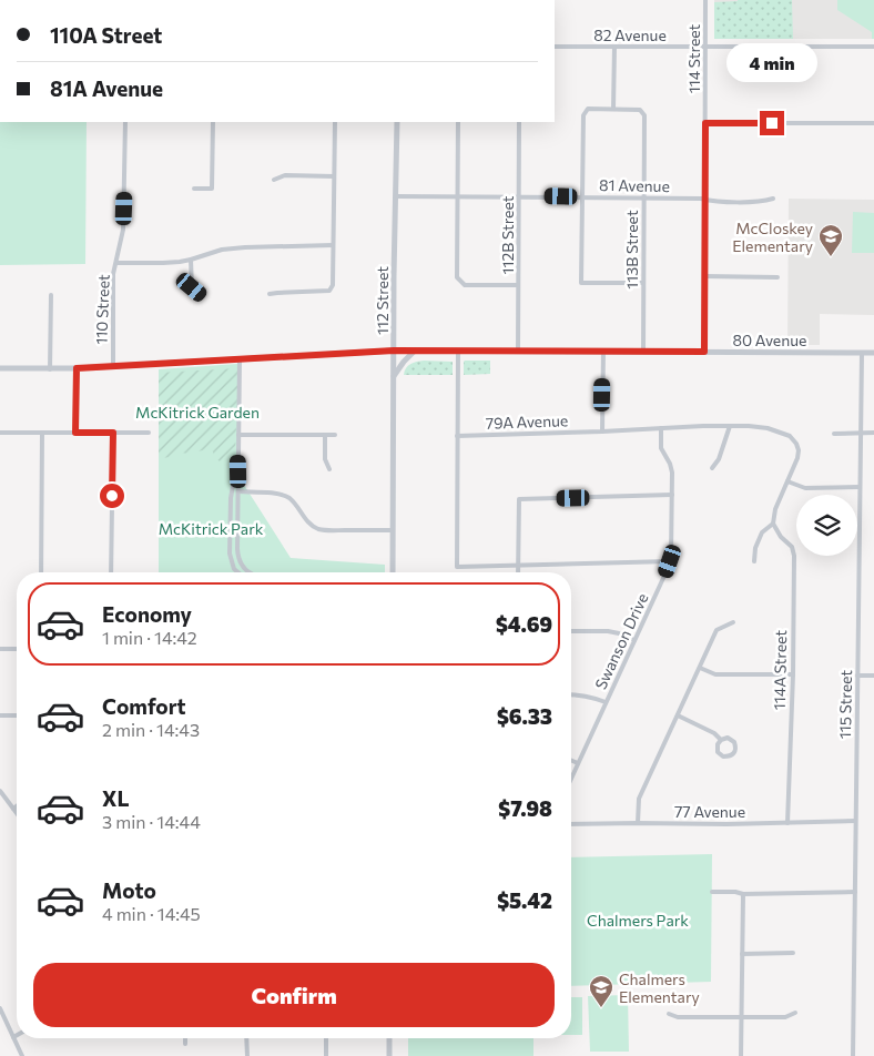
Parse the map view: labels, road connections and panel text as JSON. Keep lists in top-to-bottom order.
{
  "streets": {
    "street": [
      "82 Avenue",
      "114 Street",
      "81 Avenue",
      "112B Street",
      "113B Street",
      "112 Street",
      "110 Street",
      "80 Avenue",
      "79A Avenue",
      "Swanson Drive",
      "114A Street",
      "115 Street",
      "77 Avenue"
    ]
  },
  "crossings": [
    ["82 Avenue", "114 Street"],
    ["114 Street", "81 Avenue"],
    ["114 Street", "80 Avenue"],
    ["81 Avenue", "112B Street"],
    ["81 Avenue", "113B Street"],
    ["81 Avenue", "112 Street"],
    ["112B Street", "80 Avenue"],
    ["113B Street", "80 Avenue"],
    ["112 Street", "80 Avenue"],
    ["110 Street", "80 Avenue"],
    ["80 Avenue", "115 Street"],
    ["79A Avenue", "Swanson Drive"],
    ["114A Street", "77 Avenue"],
    ["115 Street", "77 Avenue"]
  ],
  "parks": ["McKitrick Garden", "McKitrick Park", "Chalmers Park"],
  "places": {
    "school or university": ["McCloskey Elementary", "Chalmers Elementary"]
  },
  "page": {
    "banner": ["110A Street", "81A Avenue"],
    "bubble": "4 min",
    "list": [
      {
        "name": "Economy",
        "note": "1 min · 14:42",
        "value": "$4.69"
      },
      {
        "name": "Comfort",
        "note": "2 min · 14:43",
        "value": "$6.33"
      },
      {
        "name": "XL",
        "note": "3 min · 14:44",
        "value": "$7.98"
      },
      {
        "name": "Moto",
        "note": "4 min · 14:45",
        "value": "$5.42"
      }
    ],
    "buttons": "Confirm"
  }
}
